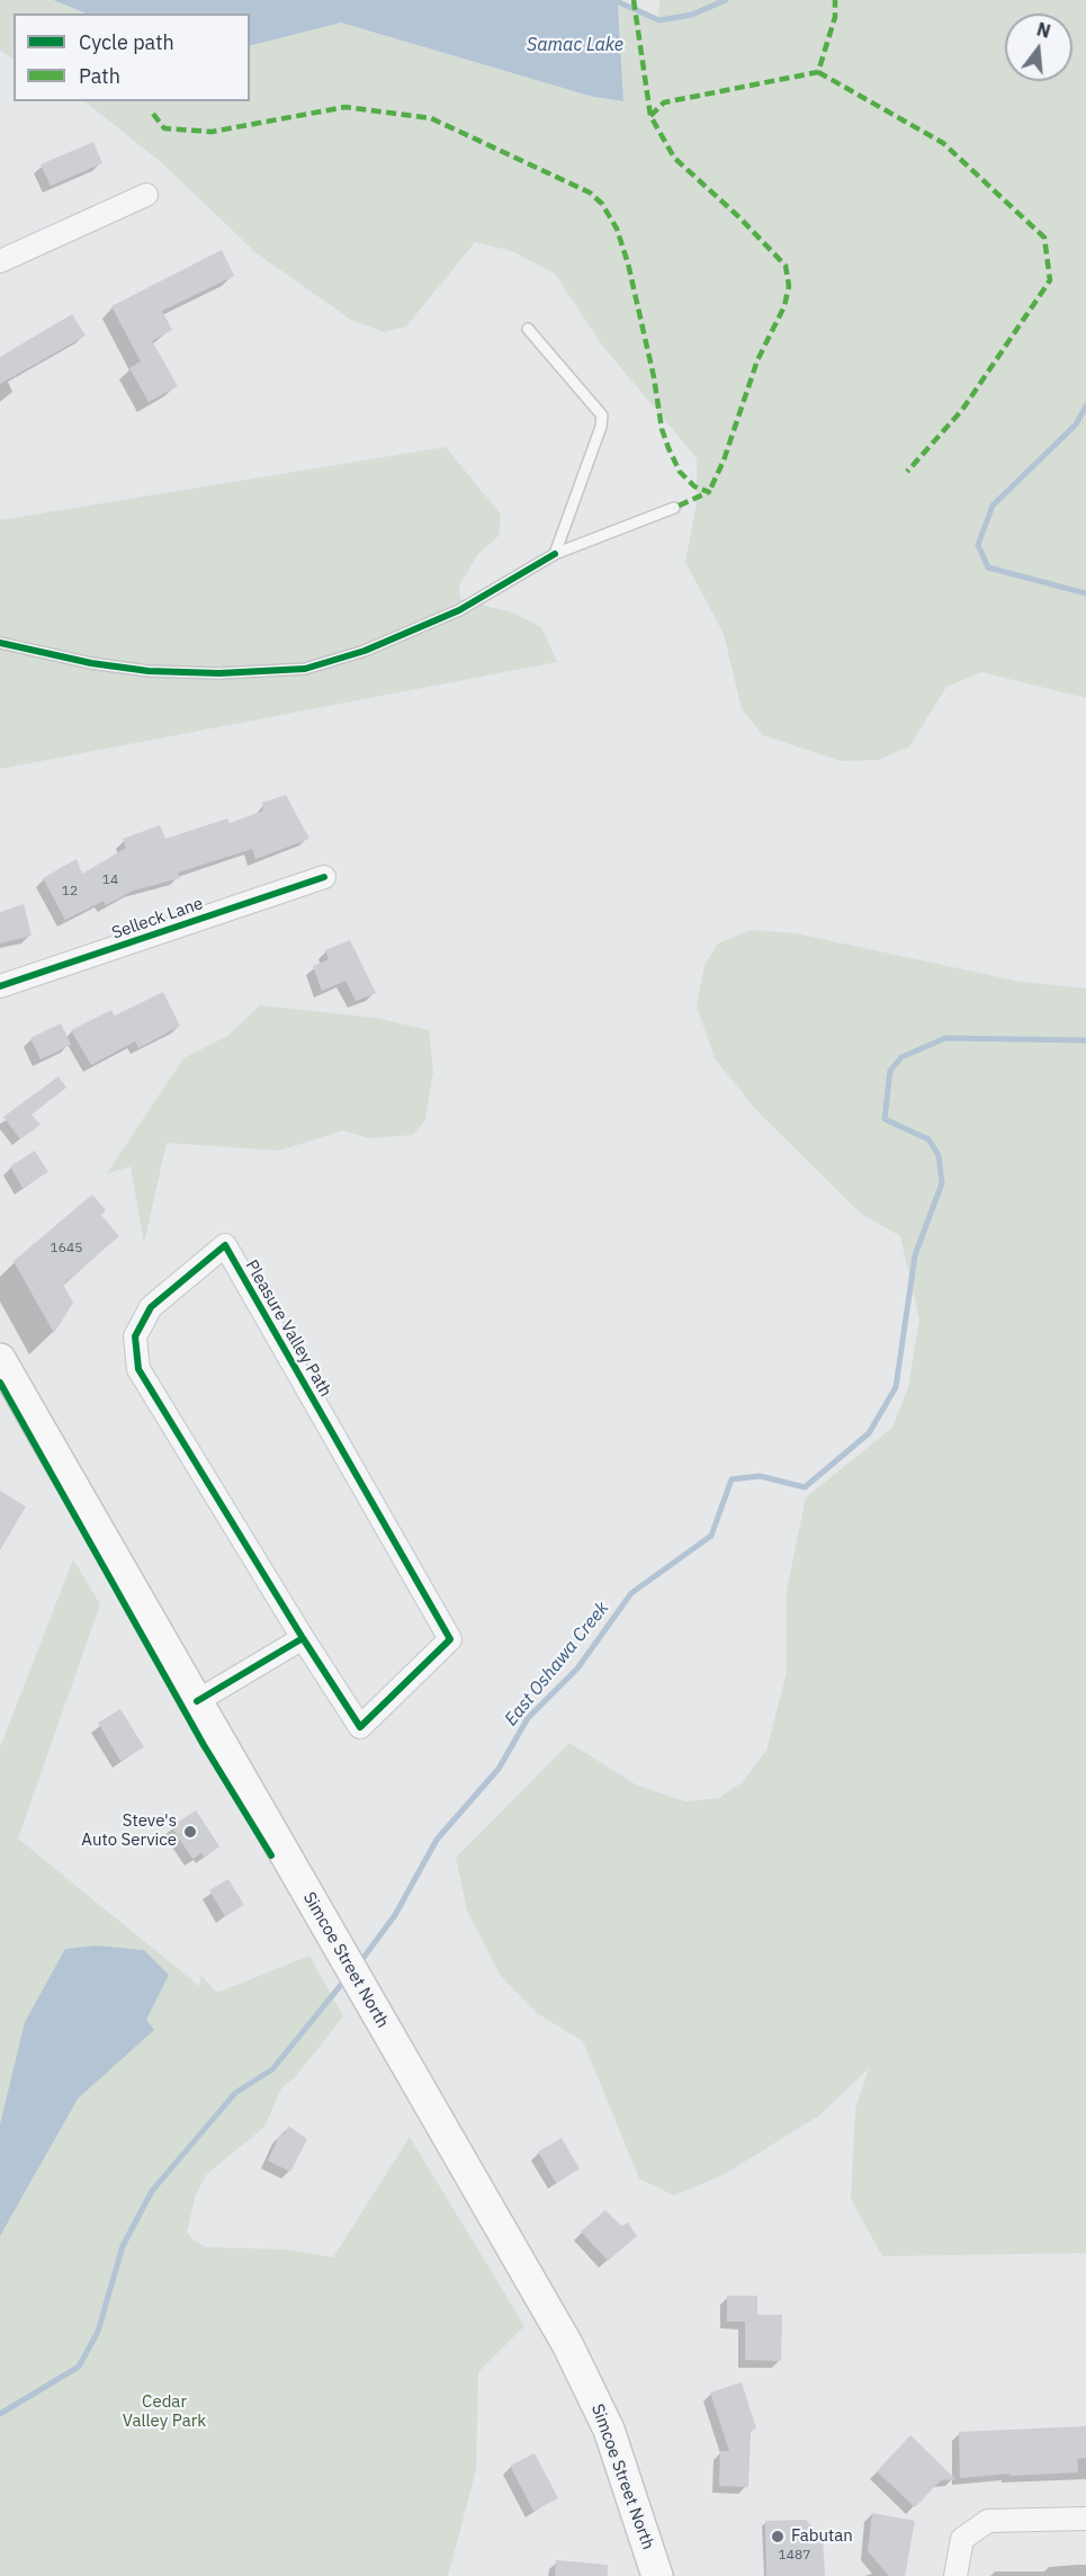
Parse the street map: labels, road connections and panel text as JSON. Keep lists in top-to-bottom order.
{
  "streets": {
    "main road": ["Simcoe Street North"],
    "street": ["Selleck Lane", "Pleasure Valley Path"]
  },
  "water": ["Samac Lake", "East Oshawa Creek"],
  "parks": ["Cedar Valley Park"],
  "places": ["Steve's Auto Service", "Fabutan"],
  "house_numbers": [
    "14",
    "12",
    "1645",
    "1487"
  ],
  "legend": ["Cycle path", "Path"],
  "north": "top"
}
